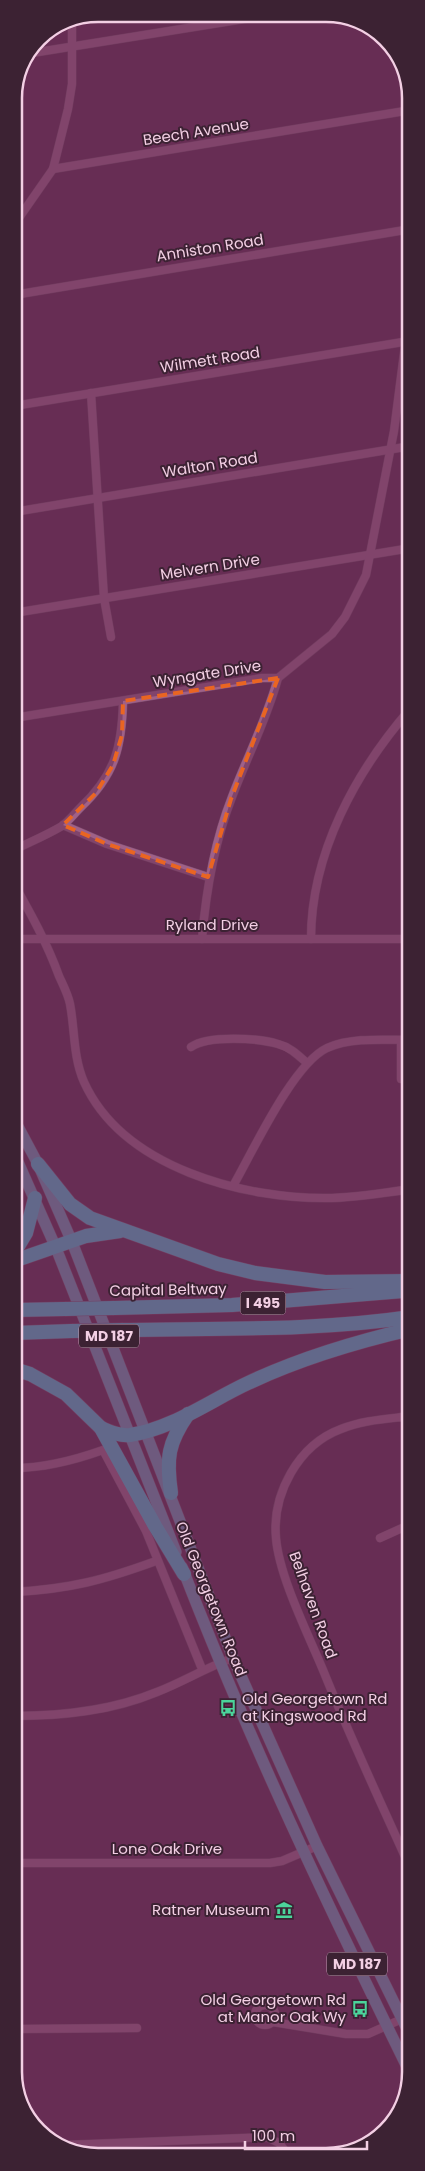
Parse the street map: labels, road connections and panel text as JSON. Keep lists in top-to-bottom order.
{
  "streets": {
    "highway": ["Capital Beltway", "I 495"],
    "main road": ["MD 187", "Old Georgetown Road"],
    "street": [
      "Beech Avenue",
      "Anniston Road",
      "Wilmett Road",
      "Walton Road",
      "Melvern Drive",
      "Wyngate Drive",
      "Ryland Drive",
      "Belhaven Road",
      "Lone Oak Drive"
    ]
  },
  "crossings": [
    ["Walton Road", "Wyngate Drive"],
    ["Melvern Drive", "Wyngate Drive"],
    ["Old Georgetown Road", "Lone Oak Drive"]
  ],
  "places": {
    "bus stop": ["Old Georgetown Rd at Kingswood Rd", "Old Georgetown Rd at Manor Oak Wy"],
    "museum": ["Ratner Museum"]
  },
  "scale_bar": "100 m"
}
